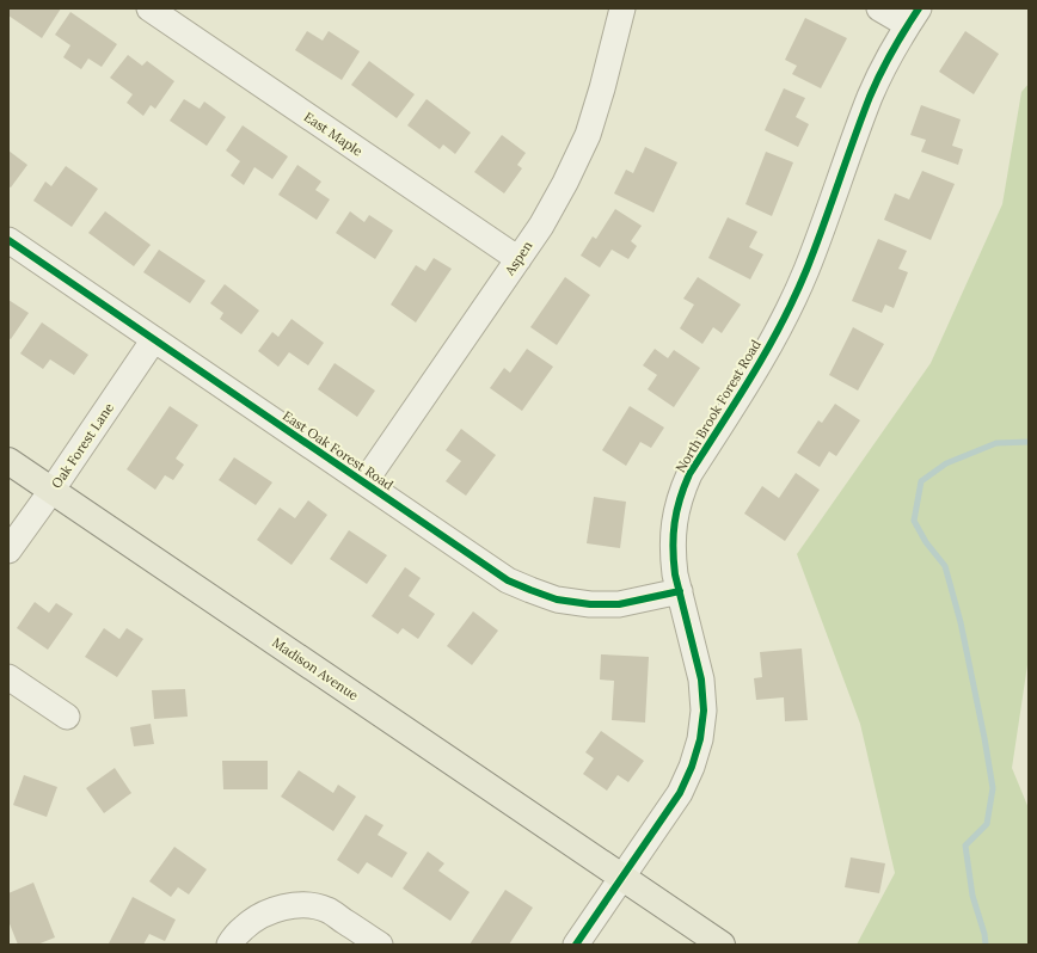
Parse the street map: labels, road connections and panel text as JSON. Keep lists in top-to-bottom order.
{
  "streets": {
    "main road": ["Madison Avenue"],
    "street": [
      "East Maple",
      "Aspen",
      "North Brook Forest Road",
      "Oak Forest Lane",
      "East Oak Forest Road"
    ]
  },
  "crossings": [
    ["East Maple", "Aspen"],
    ["Aspen", "East Oak Forest Road"],
    ["North Brook Forest Road", "East Oak Forest Road"],
    ["North Brook Forest Road", "Madison Avenue"],
    ["Oak Forest Lane", "East Oak Forest Road"],
    ["Oak Forest Lane", "Madison Avenue"]
  ]
}
